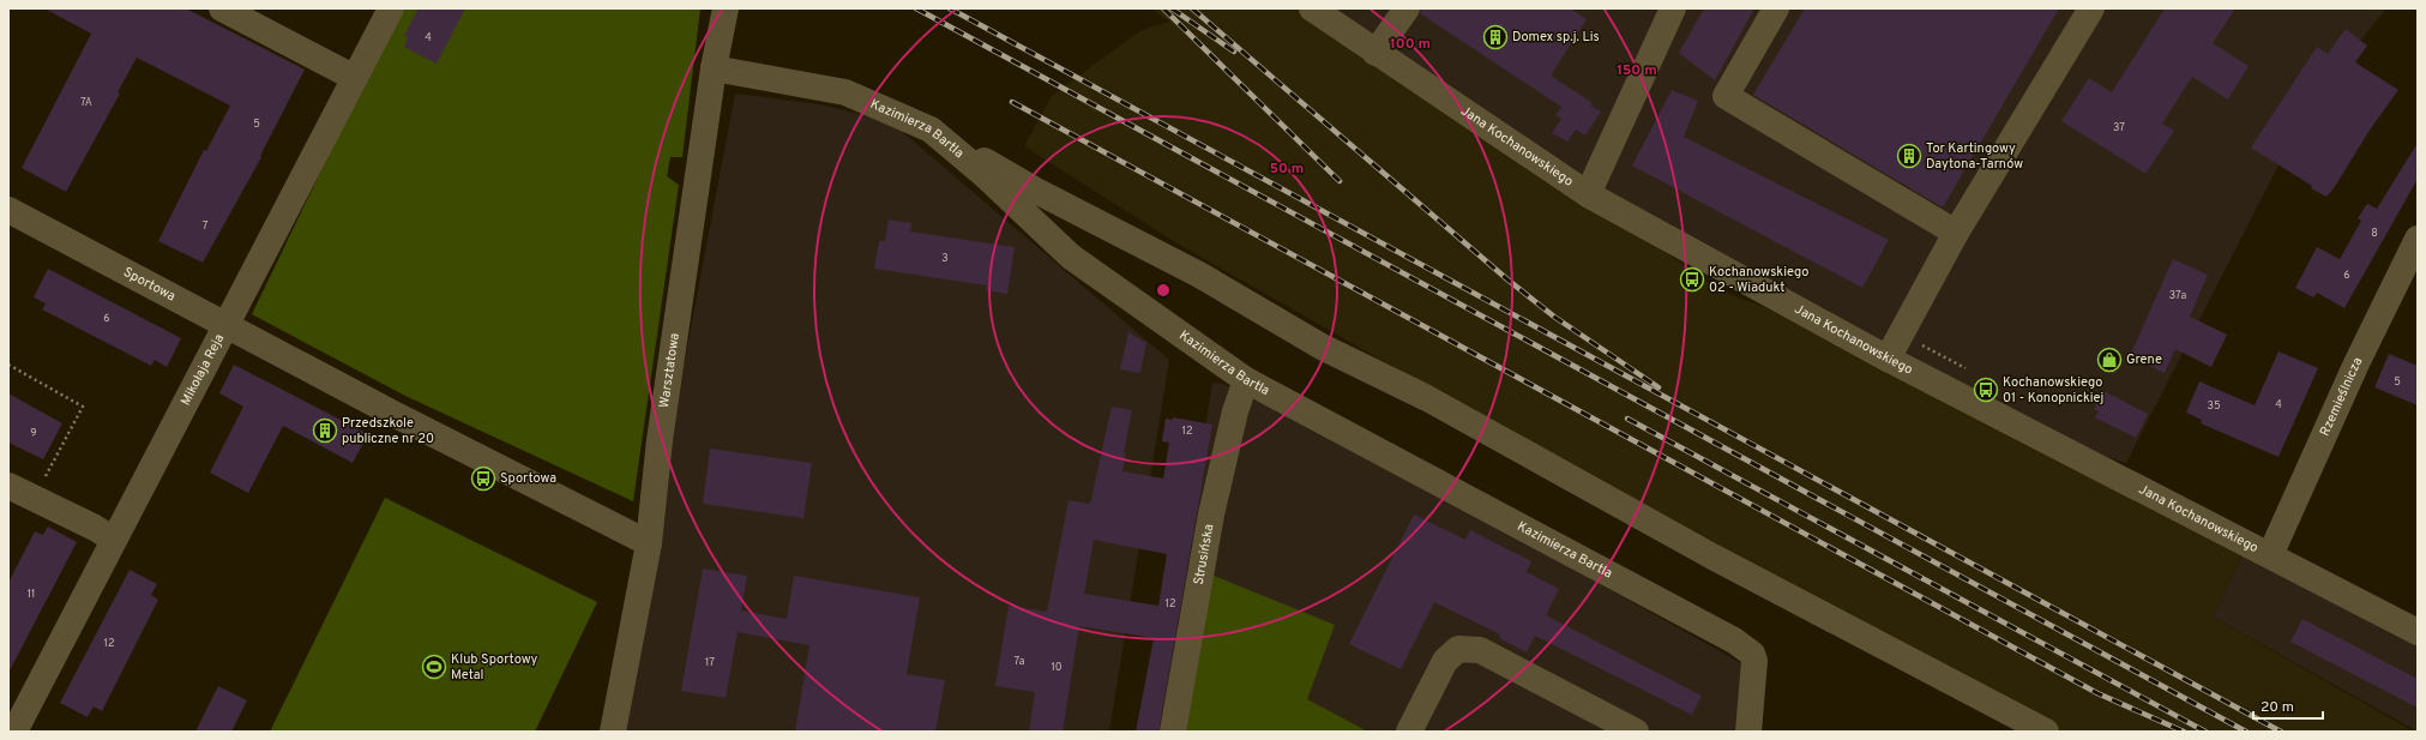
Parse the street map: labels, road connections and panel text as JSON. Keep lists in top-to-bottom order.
{
  "streets": {
    "street": [
      "Kazimierza Bartla",
      "Jana Kochanowskiego",
      "Sportowa",
      "Mikołaja Reja",
      "Warsztatowa",
      "Rzemieślnicza",
      "Strusińska"
    ]
  },
  "crossings": [
    ["Kazimierza Bartla", "Warsztatowa"],
    ["Kazimierza Bartla", "Strusińska"],
    ["Jana Kochanowskiego", "Rzemieślnicza"],
    ["Sportowa", "Mikołaja Reja"],
    ["Sportowa", "Warsztatowa"]
  ],
  "places": {
    "building": ["Domex sp.j. Lis", "Tor Kartingowy Daytona-Tarnów", "Przedszkole publiczne nr 20"],
    "bus stop": ["Kochanowskiego 02 - Wiadukt", "Kochanowskiego 01 - Konopnickiej", "Sportowa"],
    "shop": ["Grene"],
    "sports": ["Klub Sportowy Metal"]
  },
  "house_numbers": [
    "4",
    "7A",
    "5",
    "37",
    "7",
    "8",
    "3",
    "6",
    "37a",
    "6",
    "5",
    "4",
    "35",
    "12",
    "9",
    "11",
    "12",
    "12",
    "7a",
    "17",
    "10"
  ],
  "scale_bar": "20 m",
  "rings": ["100 m", "150 m", "50 m"]
}
